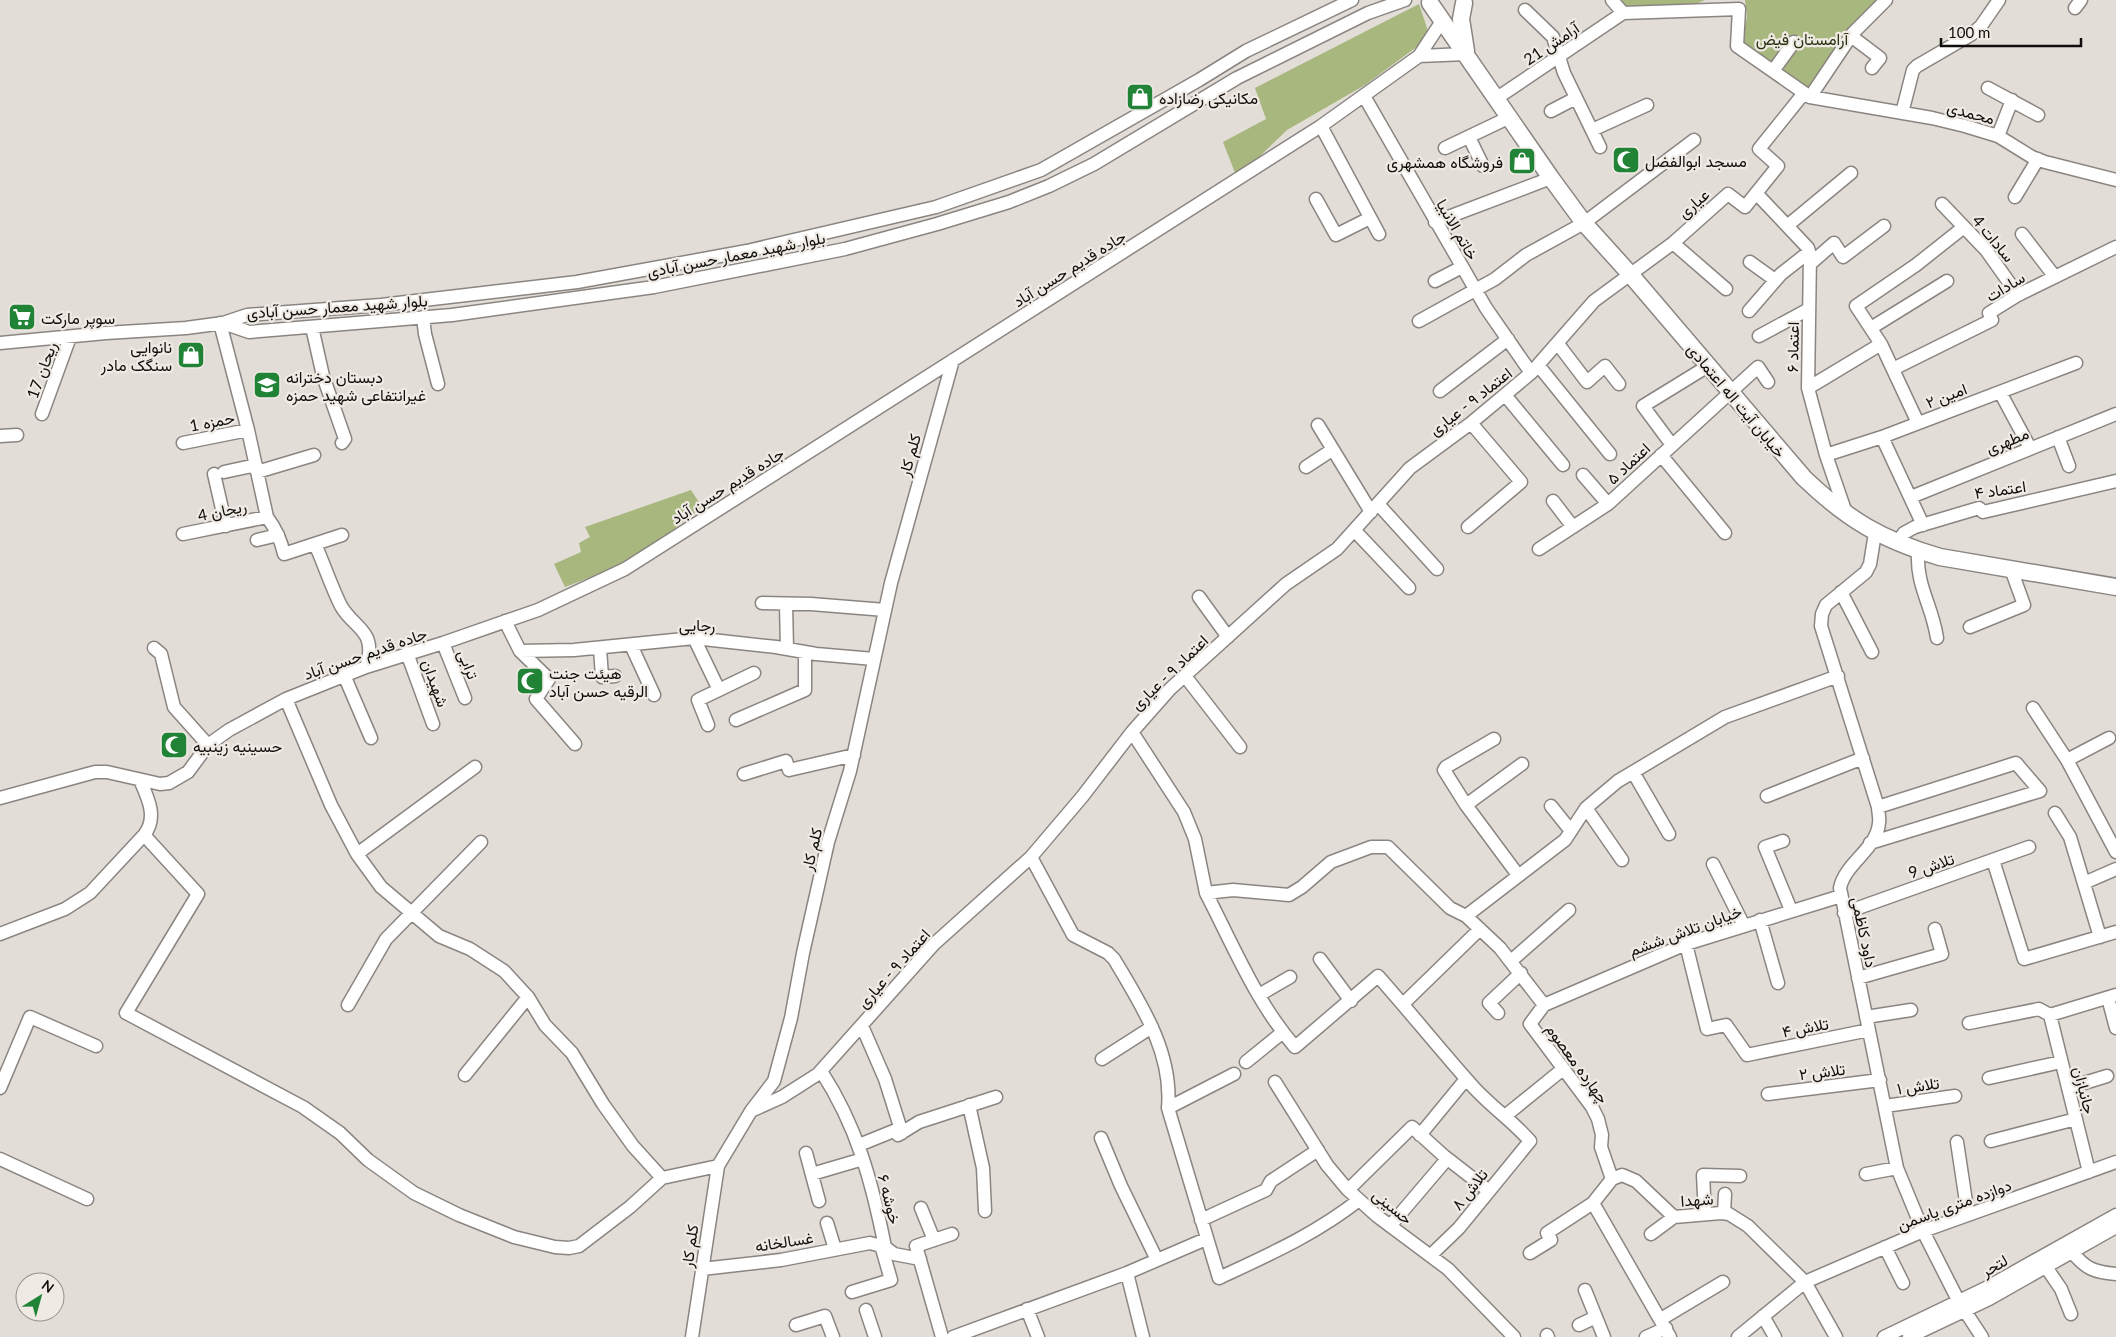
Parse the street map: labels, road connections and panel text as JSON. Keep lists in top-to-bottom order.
{
  "streets": {
    "main road": ["خیابان آیت اله اعتمادی"],
    "street": [
      "آرامش 21",
      "محمدی",
      "عیاری",
      "خاتم الانبیا",
      "سادات 4",
      "بلوار شهید معمار حسن آبادی",
      "جاده قدیم حسن آباد",
      "سادات",
      "اعتماد ۶",
      "ریحان 17",
      "امین ۲",
      "اعتماد ۹ - عیاری",
      "حمزه 1",
      "مطهری",
      "کلم کار",
      "اعتماد ۵",
      "اعتماد ۴",
      "ریحان 4",
      "رجایی",
      "ترابی",
      "شهیدان",
      "تلاش 9",
      "خیابان تلاش ششم",
      "داود کاظمی",
      "تلاش ۴",
      "چهارده معصوم",
      "تلاش ۲",
      "تلاش ۱",
      "جانبازان",
      "تلاش ۸",
      "خوشه ۶",
      "شهدا",
      "دوازده متری یاسمن",
      "حسینی",
      "غسالخانه",
      "لتحر"
    ]
  },
  "crossings": [
    ["آرامش 21", "خیابان آیت اله اعتمادی"],
    ["عیاری", "اعتماد ۹ - عیاری"],
    ["خاتم الانبیا", "جاده قدیم حسن آباد"],
    ["خاتم الانبیا", "اعتماد ۹ - عیاری"],
    ["سادات 4", "سادات"],
    ["جاده قدیم حسن آباد", "خیابان آیت اله اعتمادی"],
    ["جاده قدیم حسن آباد", "کلم کار"],
    ["جاده قدیم حسن آباد", "ترابی"],
    ["جاده قدیم حسن آباد", "شهیدان"],
    ["اعتماد ۶", "امین ۲"],
    ["اعتماد ۶", "خیابان آیت اله اعتمادی"],
    ["خیابان آیت اله اعتمادی", "اعتماد ۹ - عیاری"],
    ["خیابان آیت اله اعتمادی", "اعتماد ۵"],
    ["خیابان آیت اله اعتمادی", "اعتماد ۴"],
    ["خیابان آیت اله اعتمادی", "داود کاظمی"],
    ["اعتماد ۹ - عیاری", "کلم کار"],
    ["اعتماد ۹ - عیاری", "خوشه ۶"],
    ["کلم کار", "رجایی"],
    ["کلم کار", "غسالخانه"],
    ["تلاش 9", "داود کاظمی"],
    ["خیابان تلاش ششم", "داود کاظمی"],
    ["خیابان تلاش ششم", "تلاش ۴"],
    ["خیابان تلاش ششم", "چهارده معصوم"],
    ["داود کاظمی", "تلاش ۴"],
    ["داود کاظمی", "تلاش ۲"],
    ["داود کاظمی", "تلاش ۱"],
    ["داود کاظمی", "دوازده متری یاسمن"],
    ["داود کاظمی", "لتحر"],
    ["چهارده معصوم", "شهدا"],
    ["جانبازان", "دوازده متری یاسمن"],
    ["تلاش ۸", "حسینی"],
    ["خوشه ۶", "غسالخانه"],
    ["شهدا", "دوازده متری یاسمن"]
  ],
  "parks": ["آرامستان فیض"],
  "places": {
    "shop": ["مکانیکی رضازاده", "فروشگاه همشهری", "نانوایی سنگک مادر"],
    "mosque": ["مسجد ابوالفضل", "هیئت جنت الرقیه حسن آباد", "حسینیه زینبیه"],
    "supermarket": ["سوپر مارکت"],
    "school or university": ["دبستان دخترانه غیرانتفاعی شهید حمزه"]
  },
  "scale_bar": "100 m",
  "north": "top right"
}
